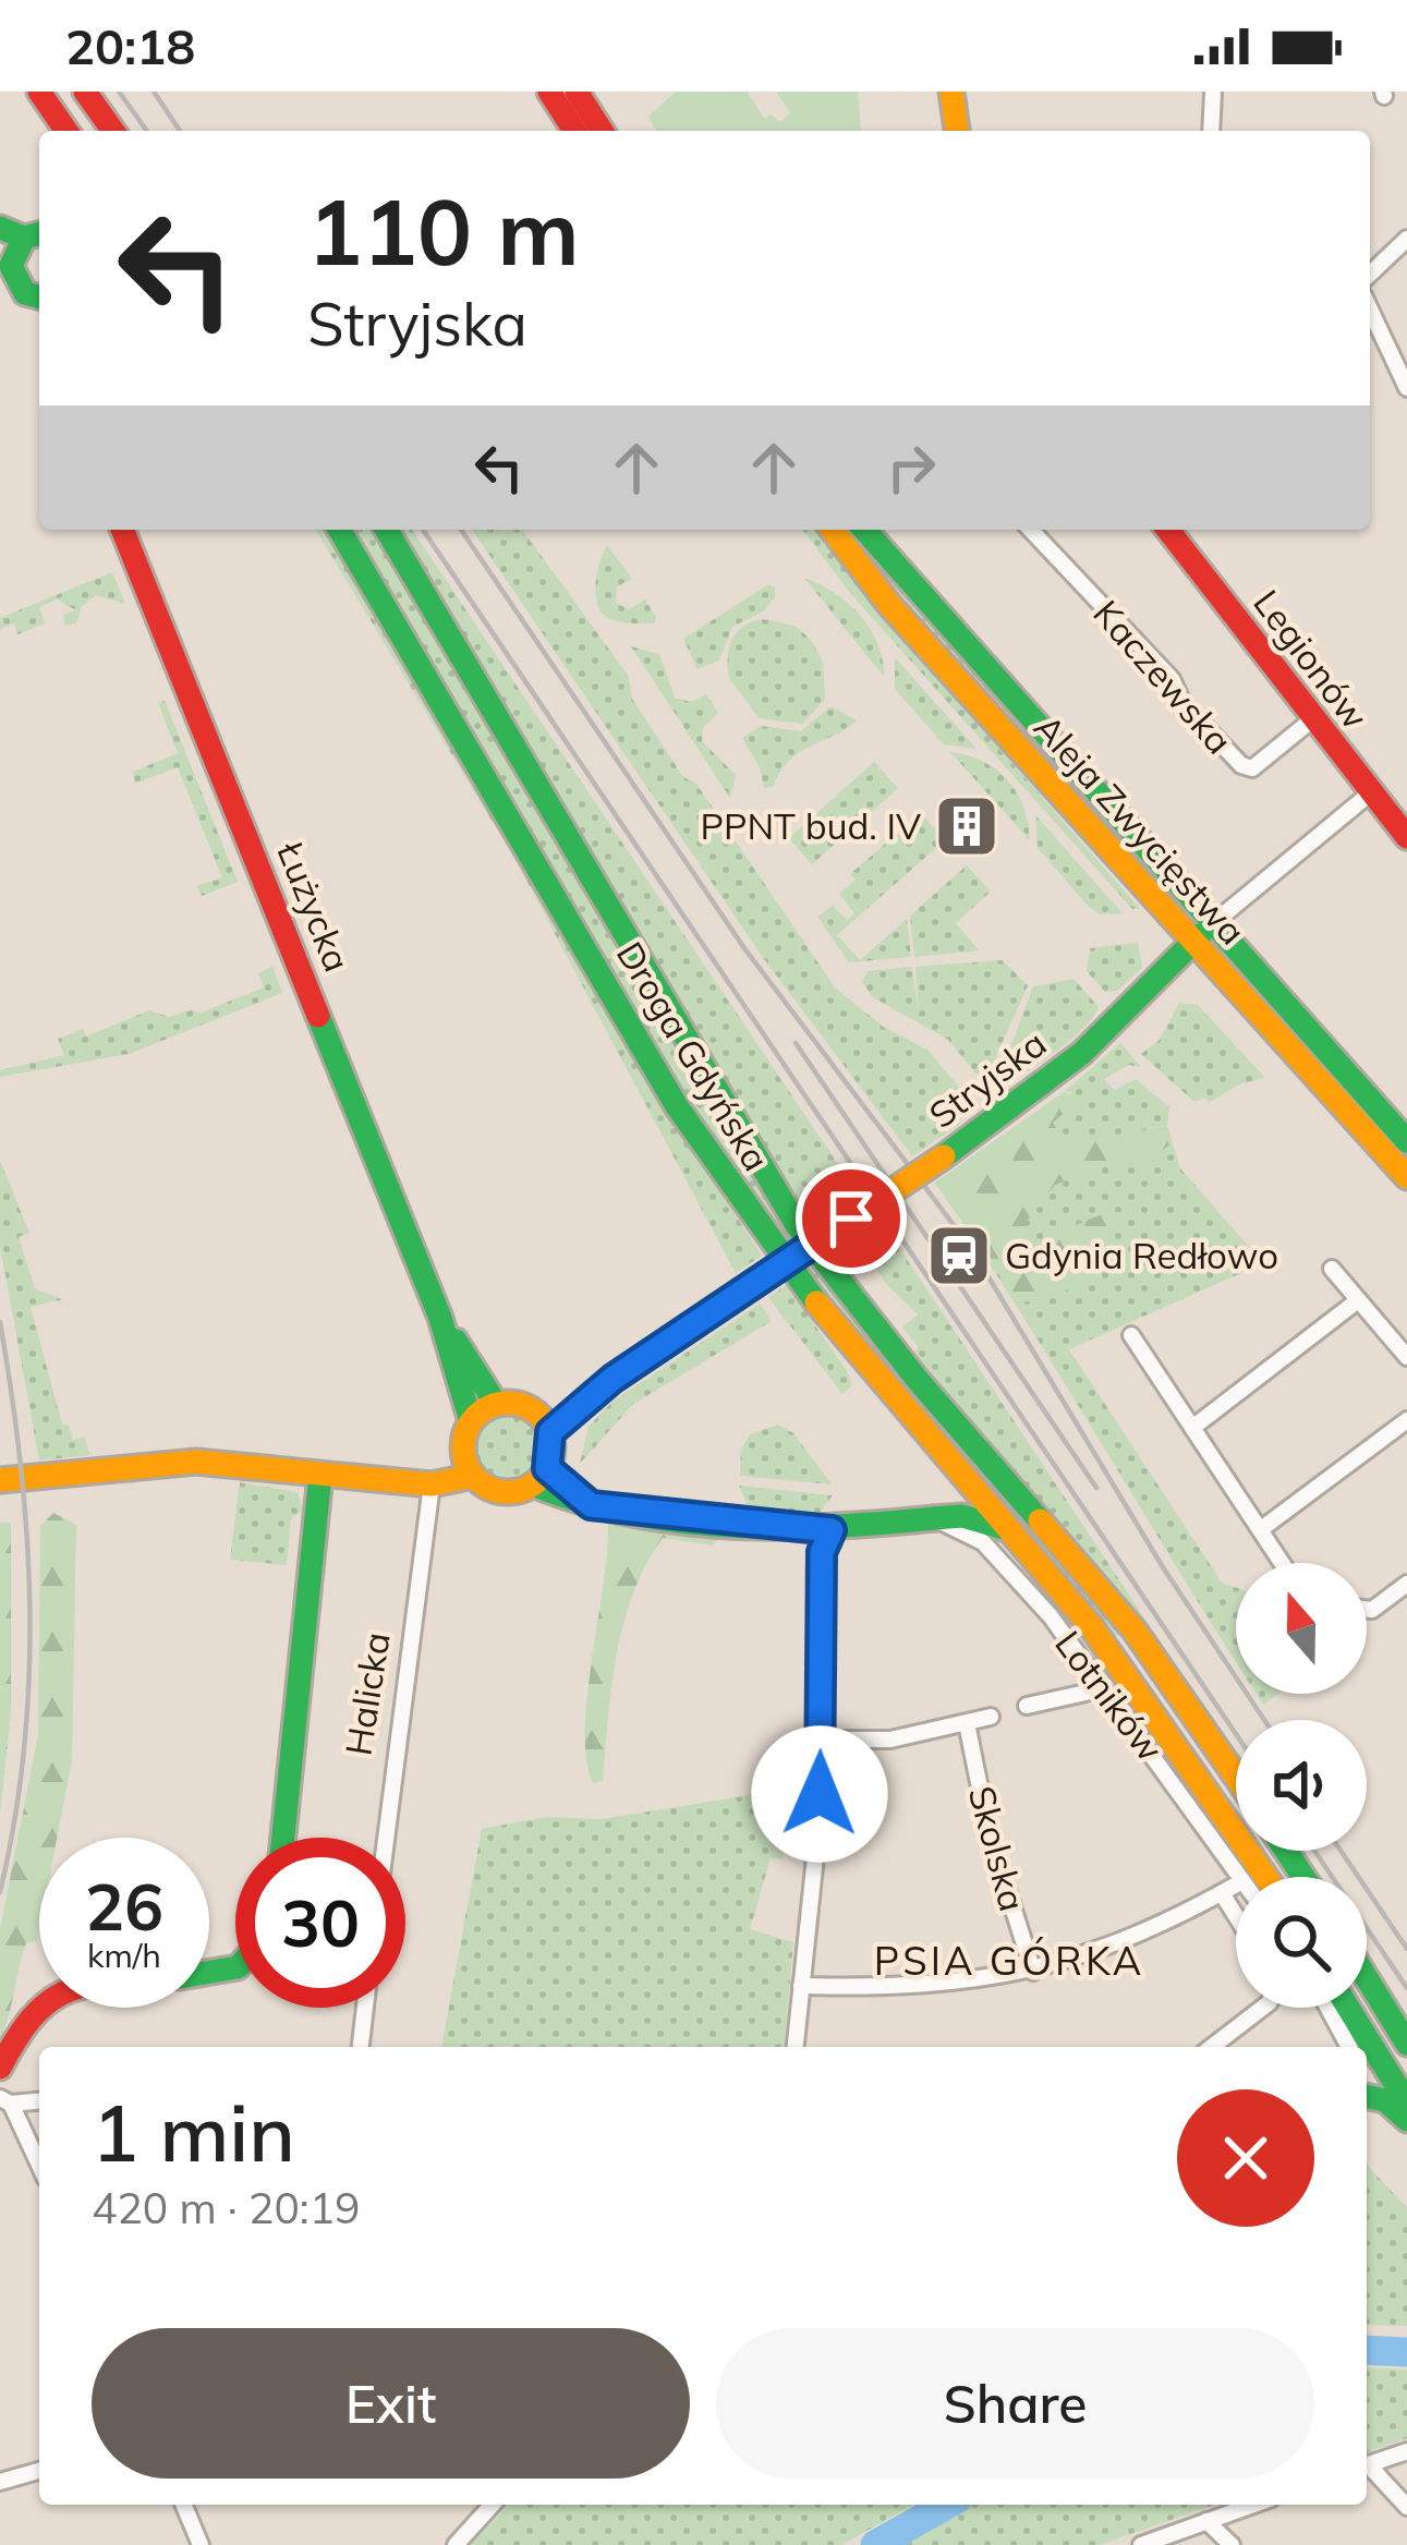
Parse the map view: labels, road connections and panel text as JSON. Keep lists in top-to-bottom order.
{
  "streets": {
    "main road": [
      "Legionów",
      "Aleja Zwycięstwa",
      "Łużycka",
      "Droga Gdyńska",
      "Stryjska",
      "Halicka"
    ],
    "street": ["Kaczewska", "Lotników", "Skolska"]
  },
  "crossings": [
    ["Legionów", "Kaczewska"],
    ["Legionów", "Stryjska"],
    ["Aleja Zwycięstwa", "Stryjska"],
    ["Łużycka", "Stryjska"]
  ],
  "districts": ["PSIA GÓRKA"],
  "places": {
    "building": ["PPNT bud. IV"],
    "station": ["Gdynia Redłowo"]
  },
  "north": "top",
  "page": {
    "status": "20:18",
    "turn": ["110 m", "Stryjska"],
    "speed": "26 km/h",
    "limit": "30",
    "heading": ["1 min", "420 m · 20:19"],
    "buttons": ["Exit", "Share"]
  }
}
